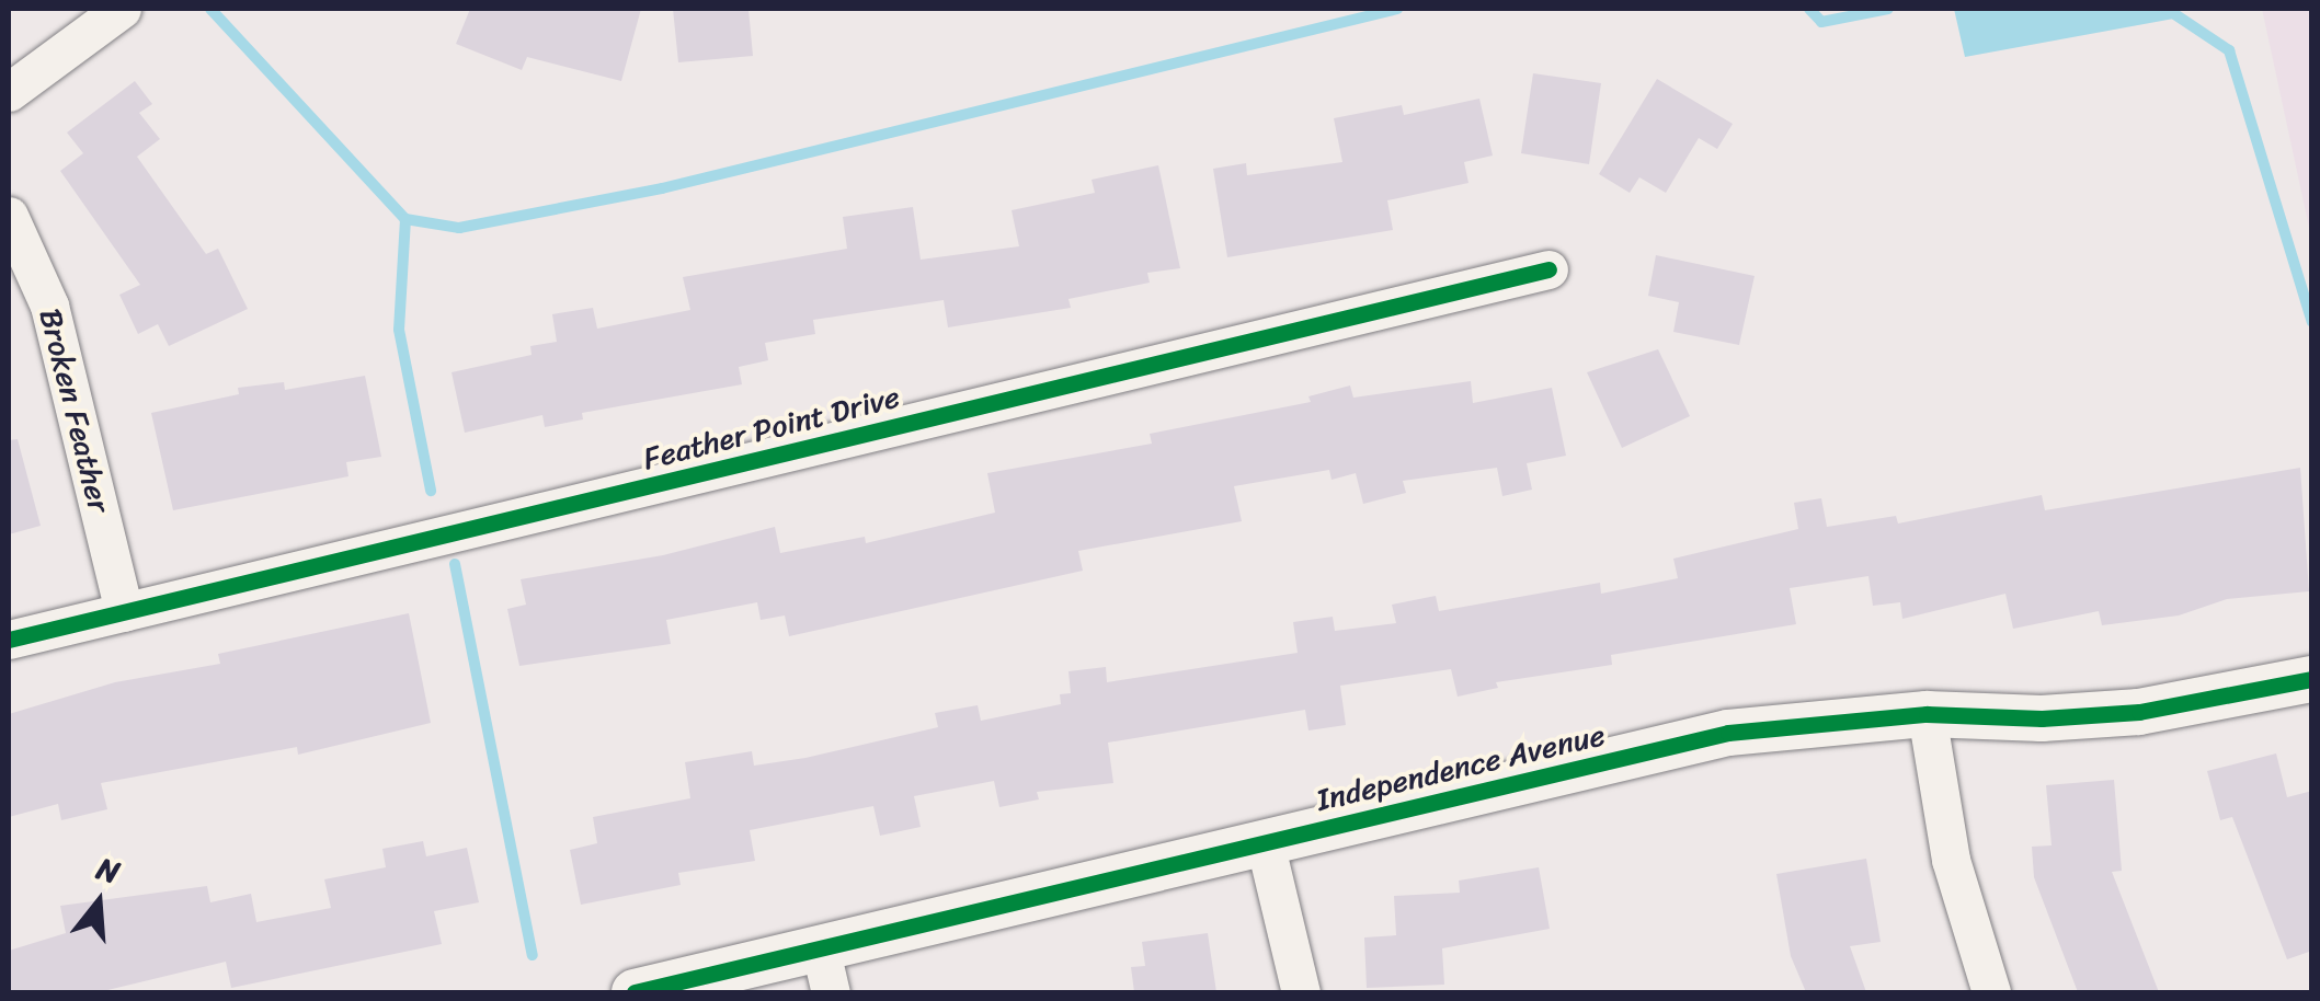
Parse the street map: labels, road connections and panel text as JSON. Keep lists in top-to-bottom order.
{
  "streets": {
    "street": ["Broken Feather", "Feather Point Drive", "Independence Avenue"]
  },
  "crossings": [
    ["Broken Feather", "Feather Point Drive"]
  ],
  "north": "top"
}
